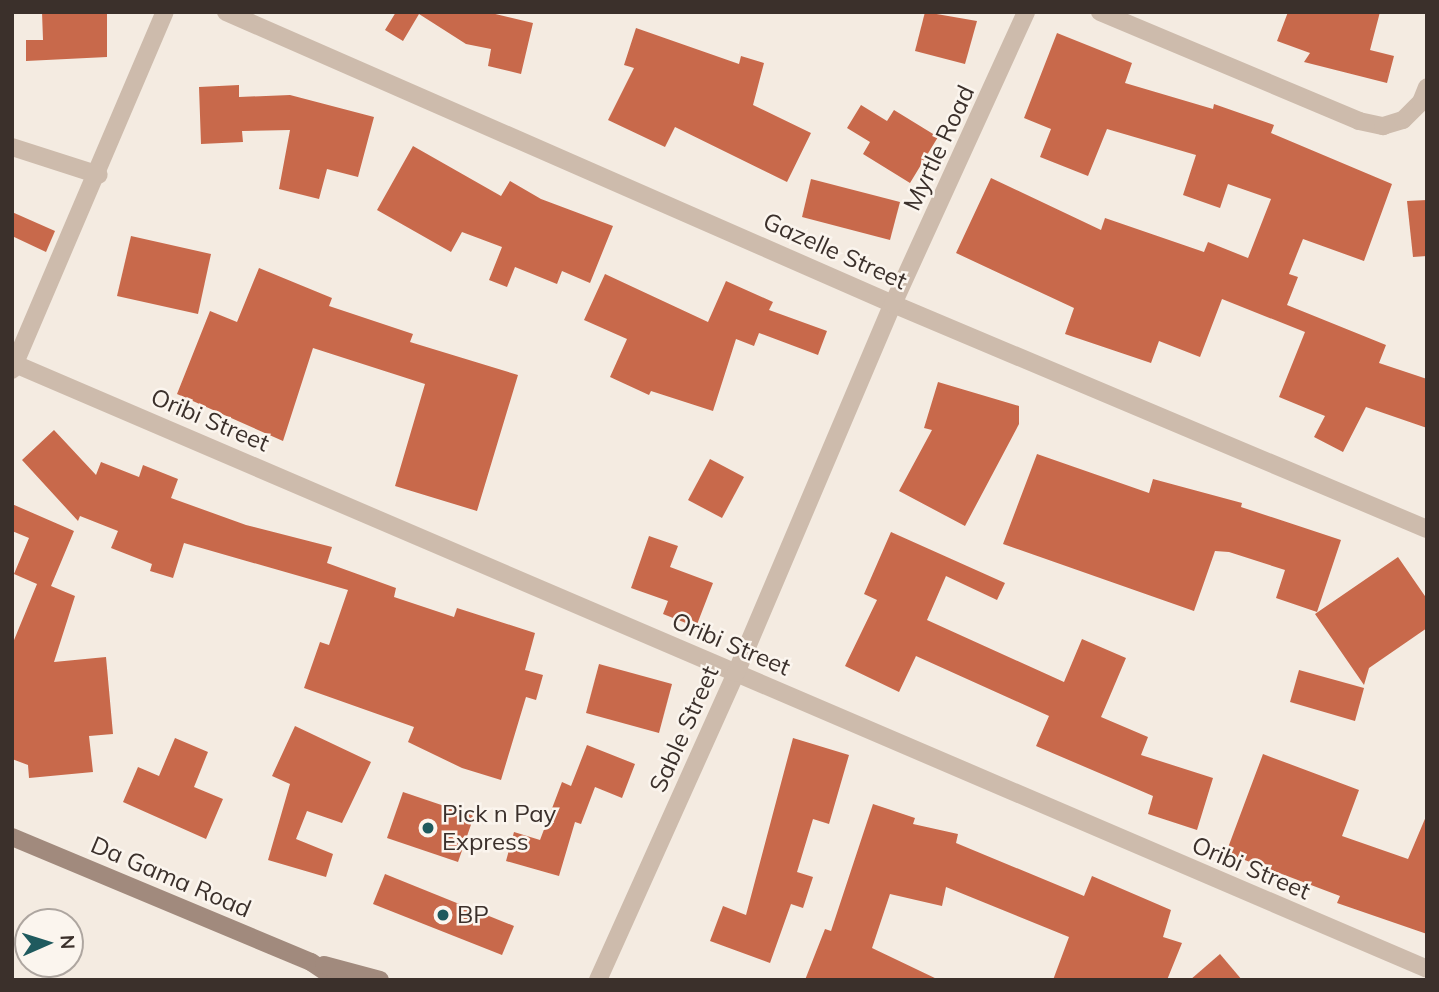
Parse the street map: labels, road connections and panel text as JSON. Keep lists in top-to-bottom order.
{
  "streets": {
    "street": [
      "Myrtle Road",
      "Gazelle Street",
      "Oribi Street",
      "Sable Street",
      "Da Gama Road"
    ]
  },
  "crossings": [
    ["Myrtle Road", "Gazelle Street"],
    ["Myrtle Road", "Sable Street"],
    ["Gazelle Street", "Sable Street"],
    ["Oribi Street", "Sable Street"]
  ],
  "places": ["Pick n Pay Express", "BP"],
  "north": "right"
}
